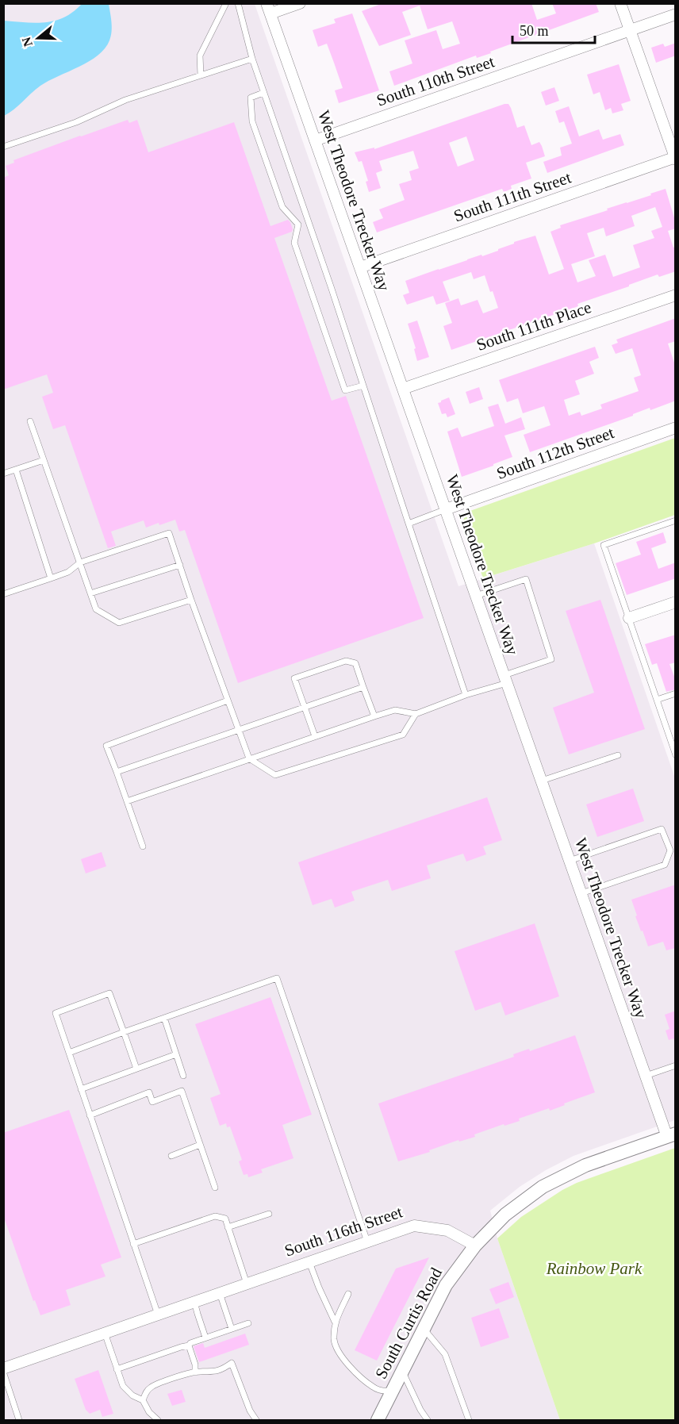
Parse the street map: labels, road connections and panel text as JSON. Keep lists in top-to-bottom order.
{
  "streets": {
    "street": [
      "South 110th Street",
      "South 111th Street",
      "West Theodore Trecker Way",
      "South 111th Place",
      "South 112th Street",
      "South 116th Street",
      "South Curtis Road"
    ]
  },
  "crossings": [
    ["South 110th Street", "West Theodore Trecker Way"],
    ["South 111th Street", "West Theodore Trecker Way"],
    ["West Theodore Trecker Way", "South 111th Place"],
    ["West Theodore Trecker Way", "South 112th Street"],
    ["South 116th Street", "South Curtis Road"]
  ],
  "parks": ["Rainbow Park"],
  "scale_bar": "50 m",
  "north": "left"
}
